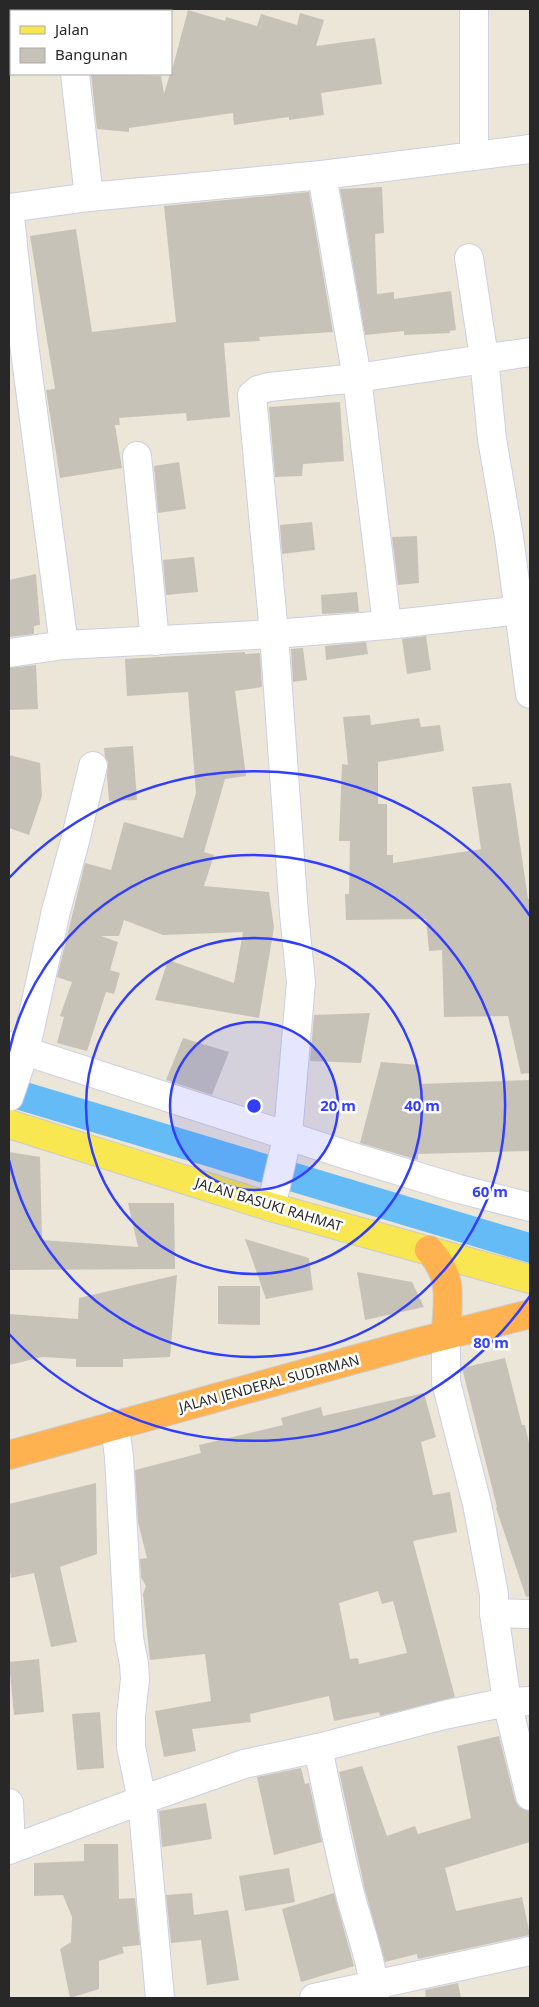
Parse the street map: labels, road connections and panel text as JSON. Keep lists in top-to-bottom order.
{
  "streets": {
    "highway": ["JALAN JENDERAL SUDIRMAN"],
    "main road": ["JALAN BASUKI RAHMAT"]
  },
  "legend": ["Jalan", "Bangunan"],
  "rings": [
    "20 m",
    "40 m",
    "60 m",
    "80 m"
  ]
}
